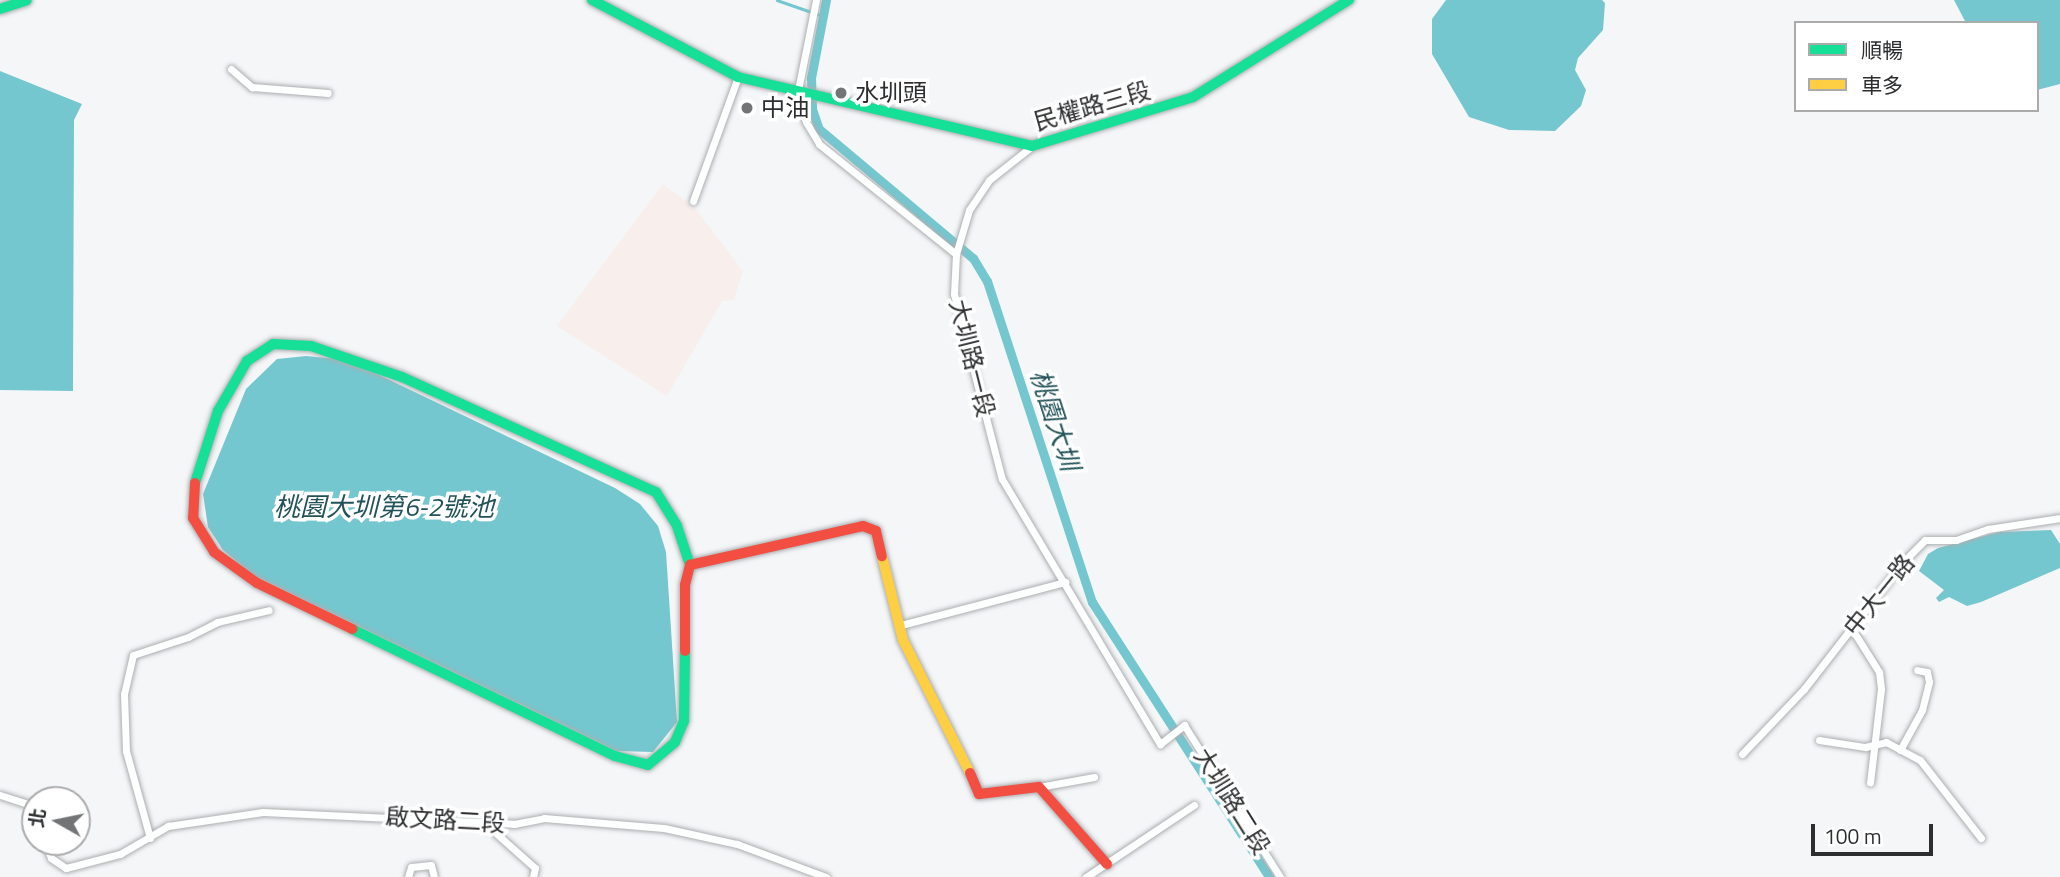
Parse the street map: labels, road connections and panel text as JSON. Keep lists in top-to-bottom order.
{
  "streets": {
    "street": [
      "民權路三段",
      "大圳路一段",
      "中大一路",
      "大圳路二段",
      "啟文路二段"
    ]
  },
  "crossings": [
    ["民權路三段", "大圳路一段"],
    ["大圳路一段", "大圳路二段"]
  ],
  "water": ["桃園大圳", "桃園大圳第6-2號池"],
  "places": ["水圳頭", "中油"],
  "legend": ["順暢", "車多"],
  "scale_bar": "100 m",
  "north": "left"
}
